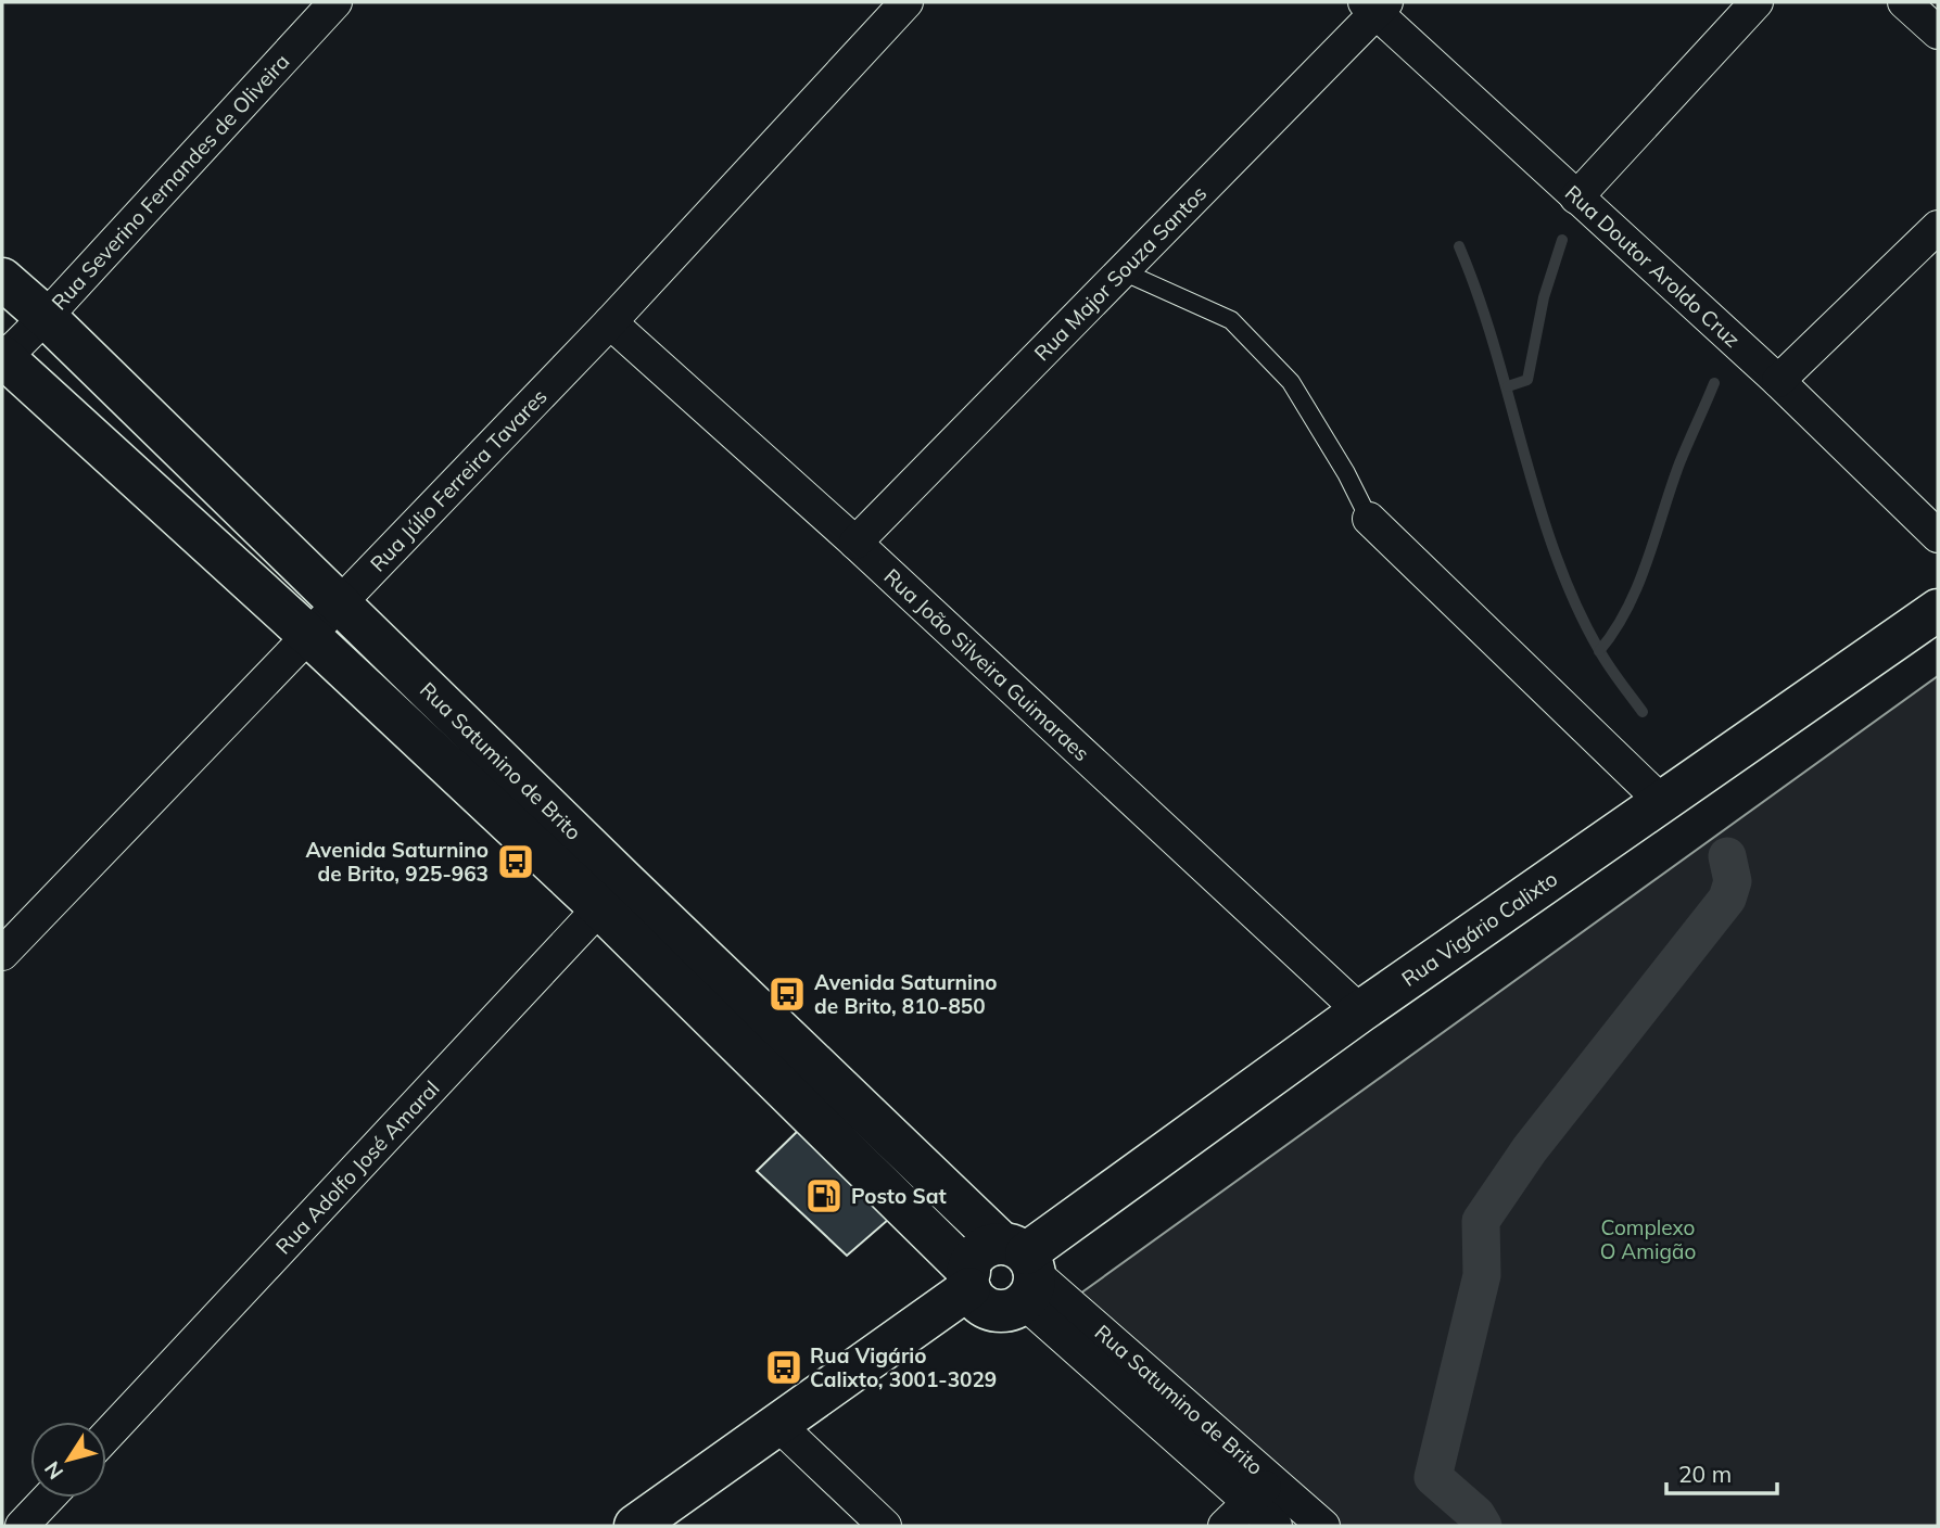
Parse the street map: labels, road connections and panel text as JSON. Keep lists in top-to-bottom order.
{
  "streets": {
    "main road": ["Rua Satumino de Brito", "Rua Vigário Calixto"],
    "street": [
      "Rua Severino Fernandes de Oliveira",
      "Rua Doutor Aroldo Cruz",
      "Rua Major Souza Santos",
      "Rua Júlio Ferreira Tavares",
      "Rua João Silveira Guimaraes",
      "Rua Adolfo José Amaral"
    ]
  },
  "crossings": [
    ["Rua Severino Fernandes de Oliveira", "Rua Satumino de Brito"],
    ["Rua Doutor Aroldo Cruz", "Rua Major Souza Santos"],
    ["Rua Major Souza Santos", "Rua João Silveira Guimaraes"],
    ["Rua Júlio Ferreira Tavares", "Rua João Silveira Guimaraes"],
    ["Rua Júlio Ferreira Tavares", "Rua Satumino de Brito"],
    ["Rua João Silveira Guimaraes", "Rua Vigário Calixto"],
    ["Rua Satumino de Brito", "Rua Vigário Calixto"],
    ["Rua Satumino de Brito", "Rua Adolfo José Amaral"]
  ],
  "parks": ["Complexo O Amigão"],
  "places": {
    "bus stop": ["Avenida Saturnino de Brito, 925-963", "Avenida Saturnino de Brito, 810-850", "Rua Vigário Calixto, 3001-3029"],
    "fuel station": ["Posto Sat"]
  },
  "scale_bar": "20 m",
  "north": "bottom left"
}
